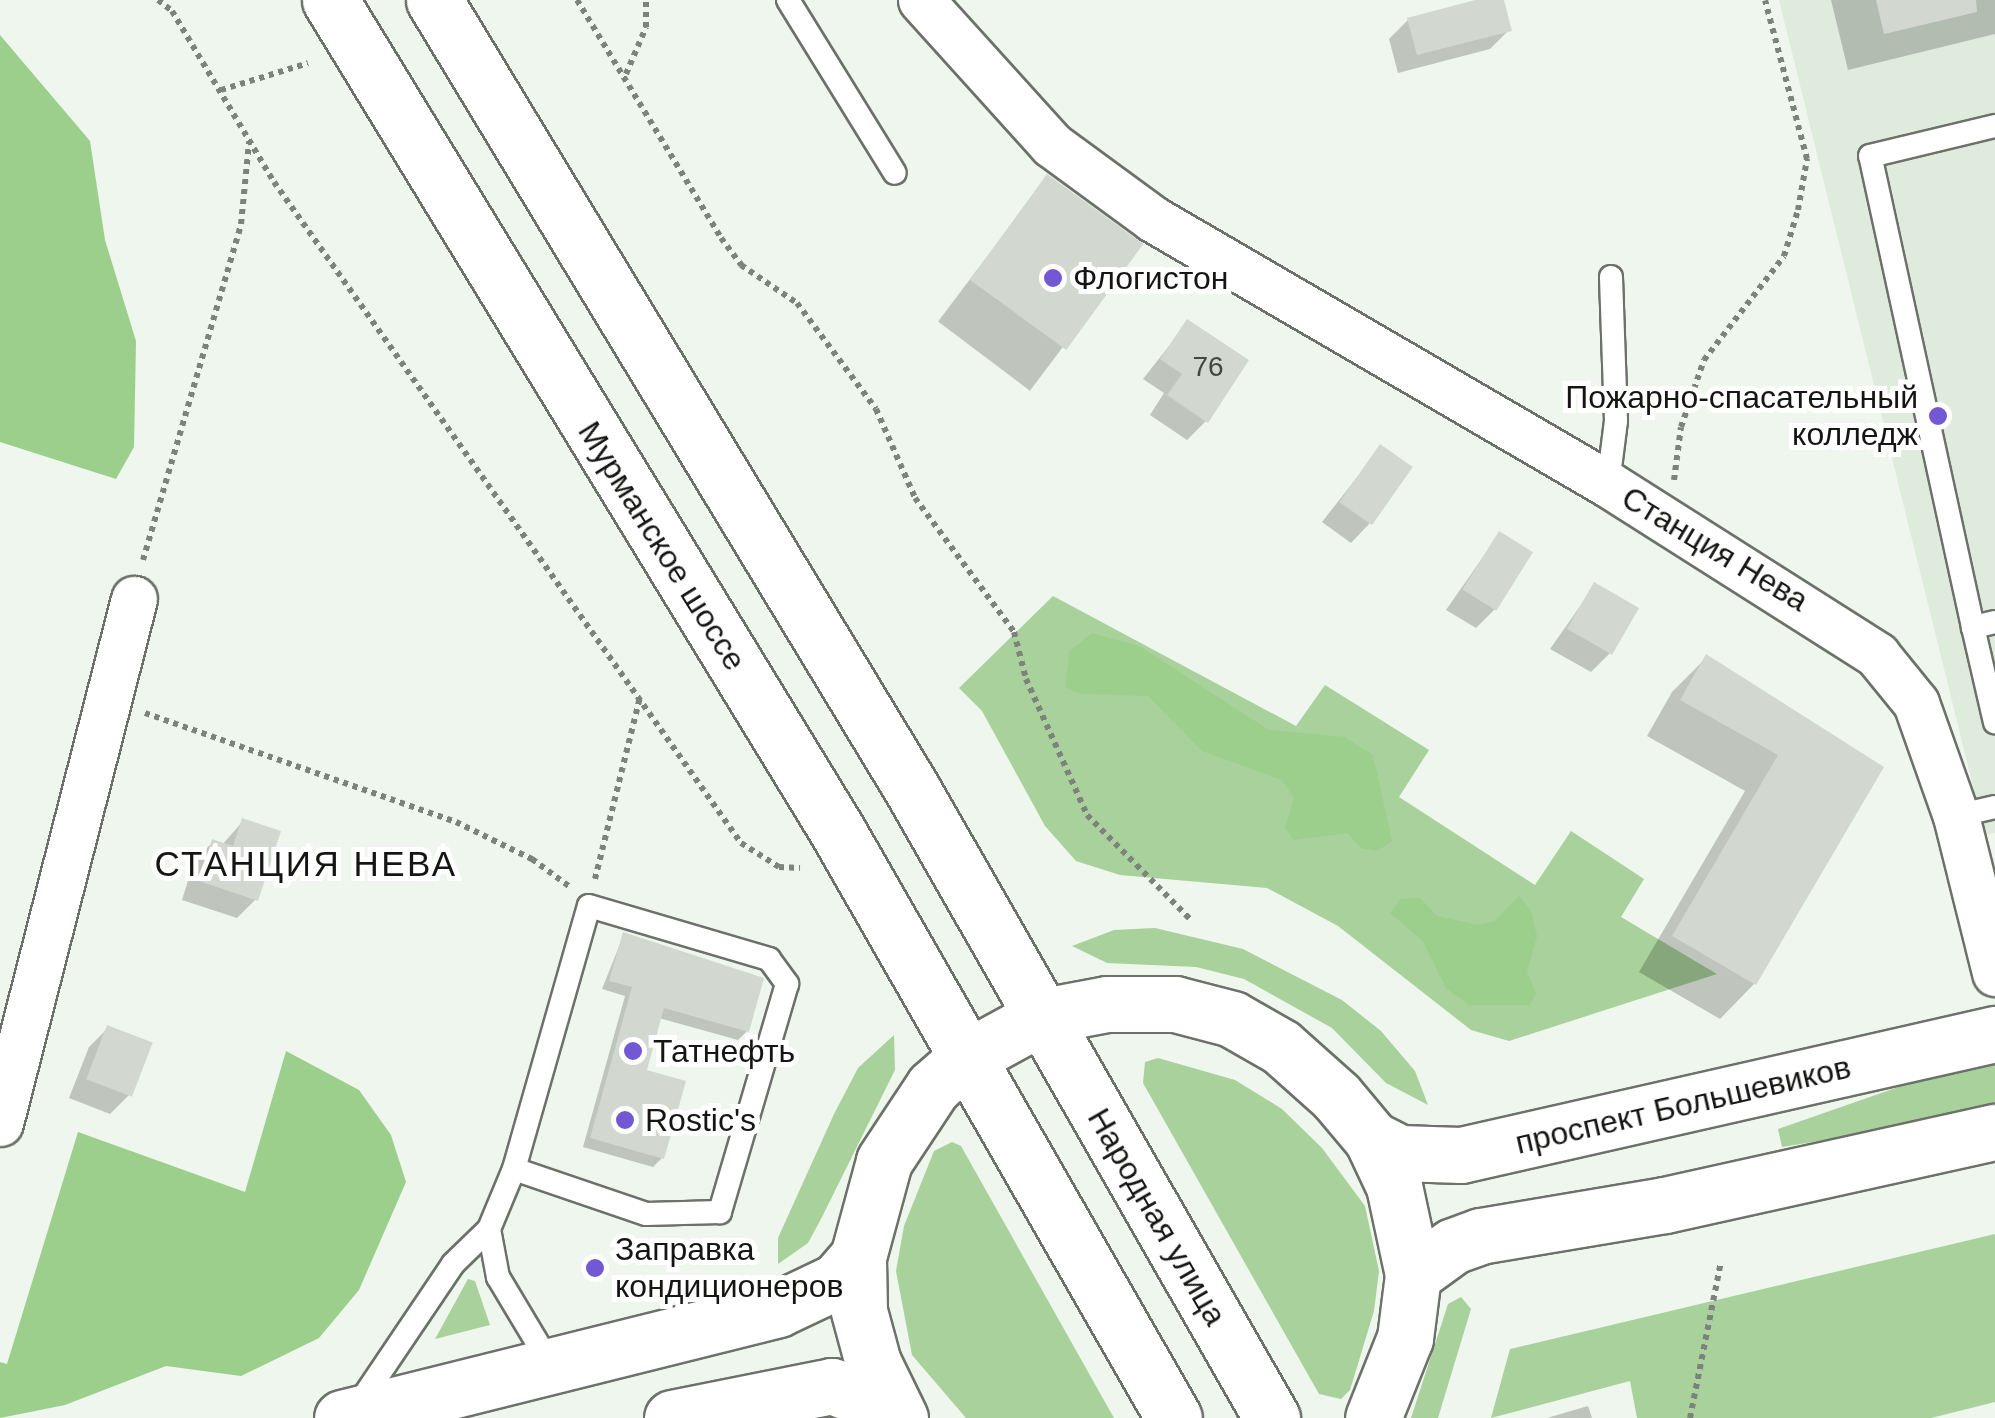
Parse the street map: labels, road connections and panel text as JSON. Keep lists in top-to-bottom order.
{
  "streets": {
    "main road": ["Мурманское шоссе", "проспект Большевиков", "Народная улица"],
    "street": ["Станция Нева"]
  },
  "districts": ["СТАНЦИЯ НЕВА"],
  "places": [
    "Флогистон",
    "Пожарно-спасательный колледж",
    "Татнефть",
    "Rostic's",
    "Заправка кондиционеров"
  ],
  "house_numbers": ["76"]
}
